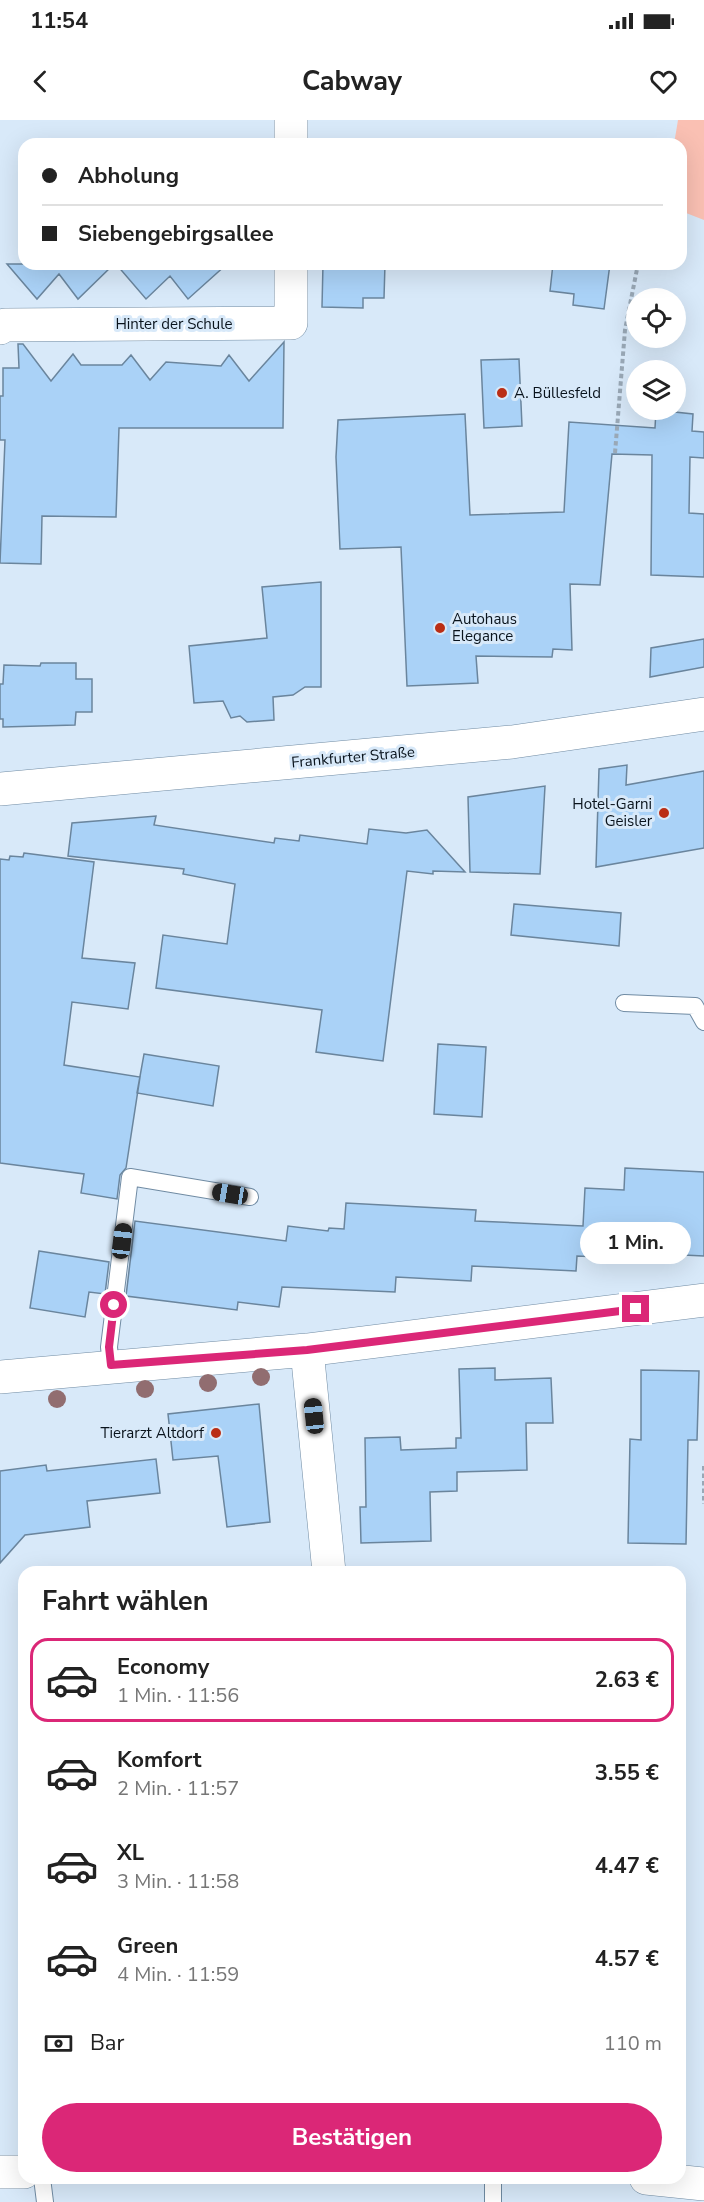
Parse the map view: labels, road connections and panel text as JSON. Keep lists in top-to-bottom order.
{
  "streets": {
    "street": ["Hinter der Schule", "Frankfurter Straße"]
  },
  "places": [
    "A. Büllesfeld",
    "Autohaus Elegance",
    "Hotel-Garni Geisler",
    "Tierarzt Altdorf"
  ],
  "page": {
    "status": "11:54",
    "header": "Cabway",
    "banner": ["Abholung", "Siebengebirgsallee"],
    "bubble": "1 Min.",
    "heading": "Fahrt wählen",
    "list": [
      {
        "name": "Economy",
        "note": "1 Min. · 11:56",
        "value": "2.63 €"
      },
      {
        "name": "Komfort",
        "note": "2 Min. · 11:57",
        "value": "3.55 €"
      },
      {
        "name": "XL",
        "note": "3 Min. · 11:58",
        "value": "4.47 €"
      },
      {
        "name": "Green",
        "note": "4 Min. · 11:59",
        "value": "4.57 €"
      }
    ],
    "pay": ["Bar", "110 m"],
    "buttons": "Bestätigen"
  }
}
